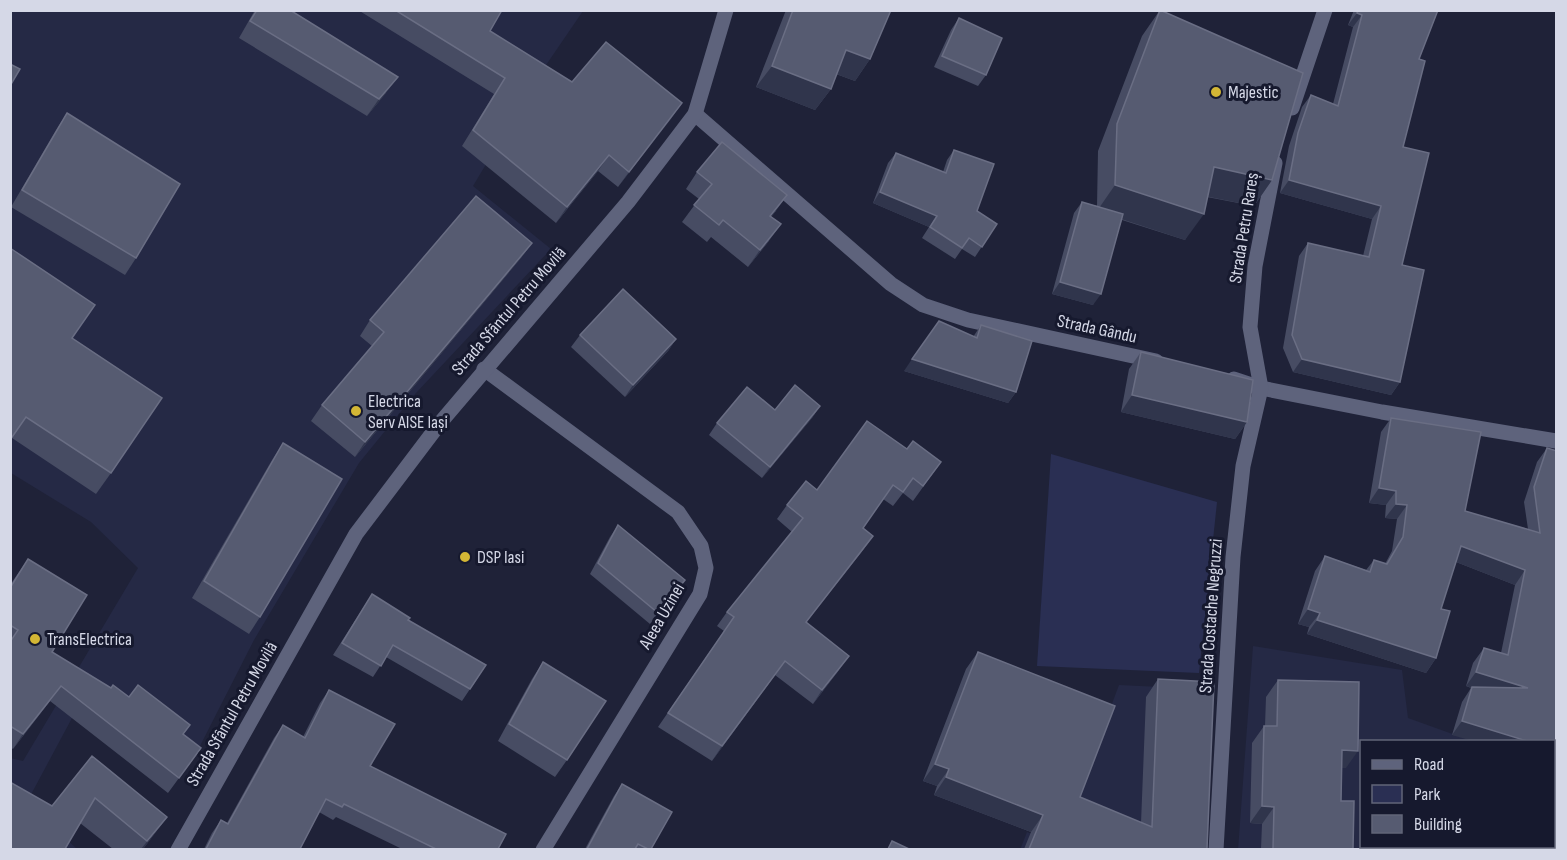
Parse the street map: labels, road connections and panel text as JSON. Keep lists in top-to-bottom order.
{
  "streets": {
    "street": [
      "Strada Petru Rareș",
      "Strada Sfântul Petru Movilă",
      "Strada Gându",
      "Aleea Uzinei",
      "Strada Costache Negruzzi"
    ]
  },
  "crossings": [
    ["Strada Petru Rareș", "Strada Costache Negruzzi"],
    ["Strada Sfântul Petru Movilă", "Strada Gându"],
    ["Strada Sfântul Petru Movilă", "Aleea Uzinei"]
  ],
  "places": [
    "Majestic",
    "Electrica Serv AISE Iași",
    "DSP Iasi",
    "TransElectrica"
  ],
  "legend": ["Road", "Park", "Building"]
}
